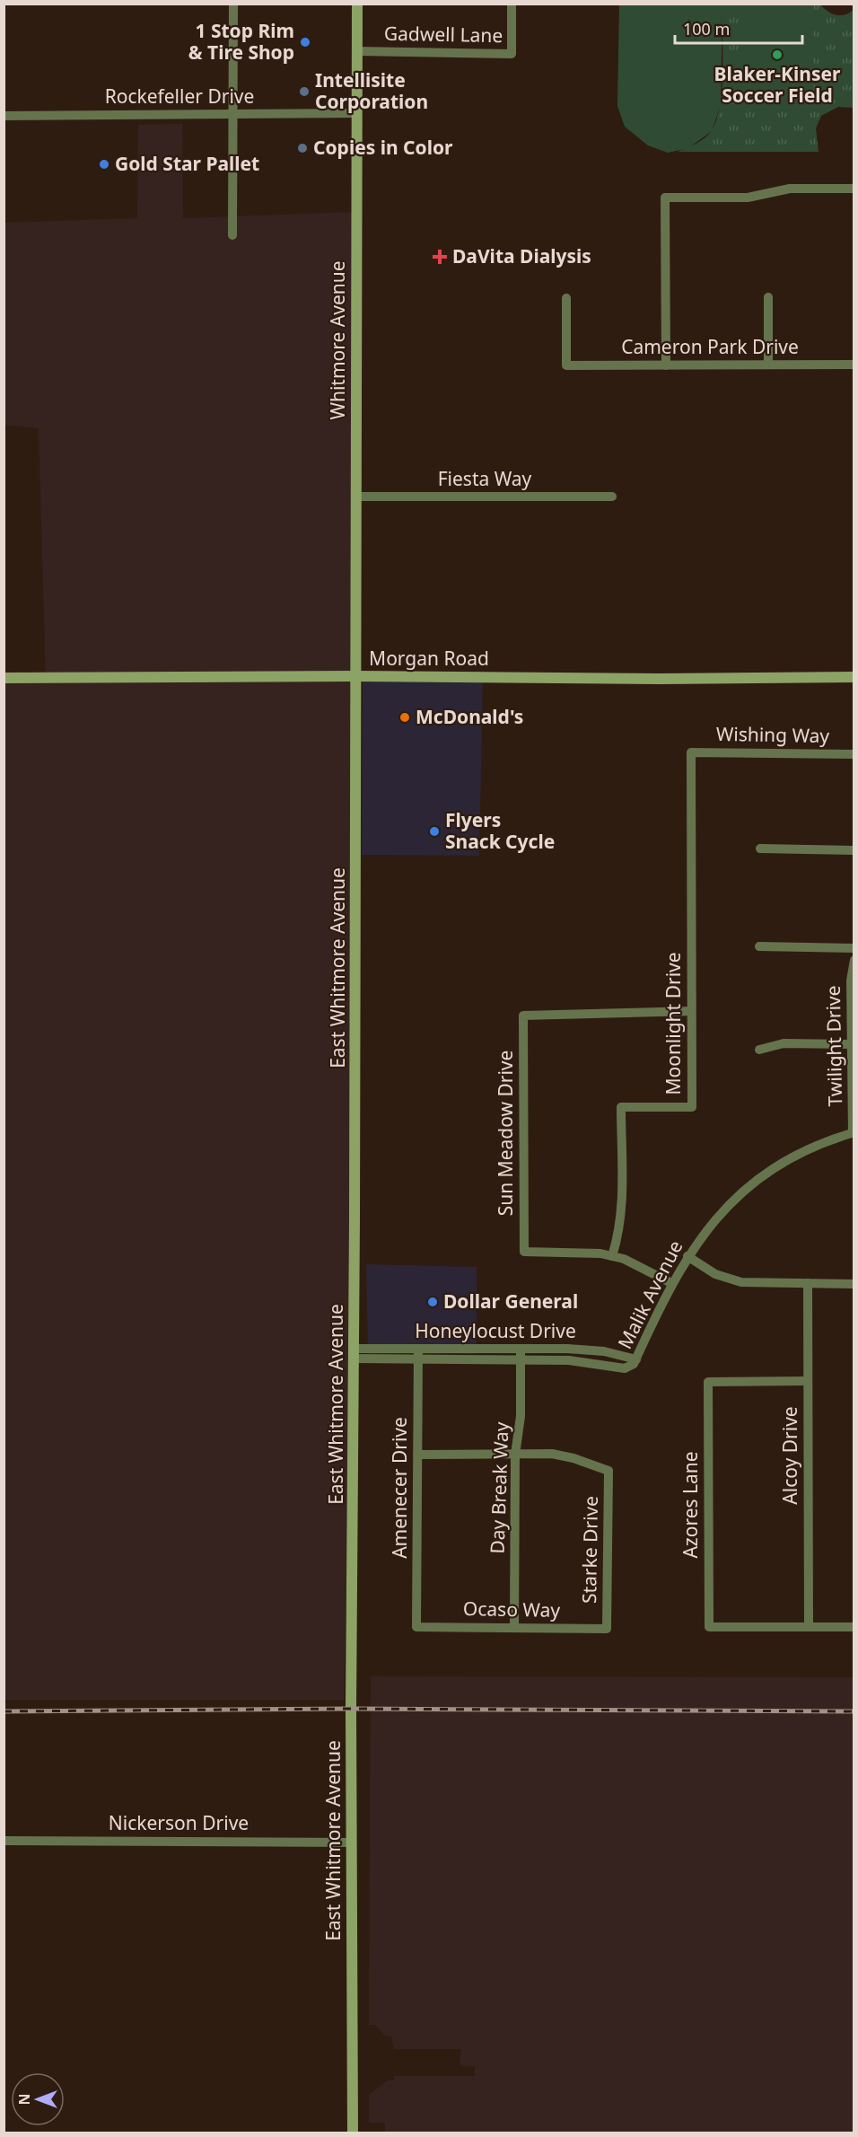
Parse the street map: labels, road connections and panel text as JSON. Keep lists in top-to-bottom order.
{
  "streets": {
    "main road": ["Whitmore Avenue", "Morgan Road", "East Whitmore Avenue"],
    "street": [
      "Gadwell Lane",
      "Rockefeller Drive",
      "Cameron Park Drive",
      "Fiesta Way",
      "Wishing Way",
      "Moonlight Drive",
      "Twilight Drive",
      "Sun Meadow Drive",
      "Malik Avenue",
      "Honeylocust Drive",
      "Alcoy Drive",
      "Amenecer Drive",
      "Day Break Way",
      "Azores Lane",
      "Starke Drive",
      "Ocaso Way",
      "Nickerson Drive"
    ]
  },
  "crossings": [
    ["Gadwell Lane", "Whitmore Avenue"],
    ["Rockefeller Drive", "Whitmore Avenue"],
    ["Whitmore Avenue", "Fiesta Way"],
    ["Whitmore Avenue", "Morgan Road"],
    ["Whitmore Avenue", "East Whitmore Avenue"],
    ["Morgan Road", "East Whitmore Avenue"],
    ["Wishing Way", "Moonlight Drive"],
    ["East Whitmore Avenue", "Honeylocust Drive"],
    ["East Whitmore Avenue", "Nickerson Drive"],
    ["Moonlight Drive", "Sun Meadow Drive"],
    ["Twilight Drive", "Malik Avenue"],
    ["Malik Avenue", "Honeylocust Drive"],
    ["Honeylocust Drive", "Amenecer Drive"],
    ["Honeylocust Drive", "Day Break Way"],
    ["Alcoy Drive", "Azores Lane"],
    ["Amenecer Drive", "Ocaso Way"],
    ["Day Break Way", "Starke Drive"],
    ["Day Break Way", "Ocaso Way"],
    ["Starke Drive", "Ocaso Way"]
  ],
  "places": {
    "other": [
      "1 Stop Rim & Tire Shop",
      "Blaker-Kinser Soccer Field",
      "Intellisite Corporation",
      "Copies in Color",
      "Gold Star Pallet",
      "McDonald's",
      "Flyers Snack Cycle",
      "Dollar General"
    ],
    "health": ["DaVita Dialysis"]
  },
  "scale_bar": "100 m",
  "north": "left"
}
